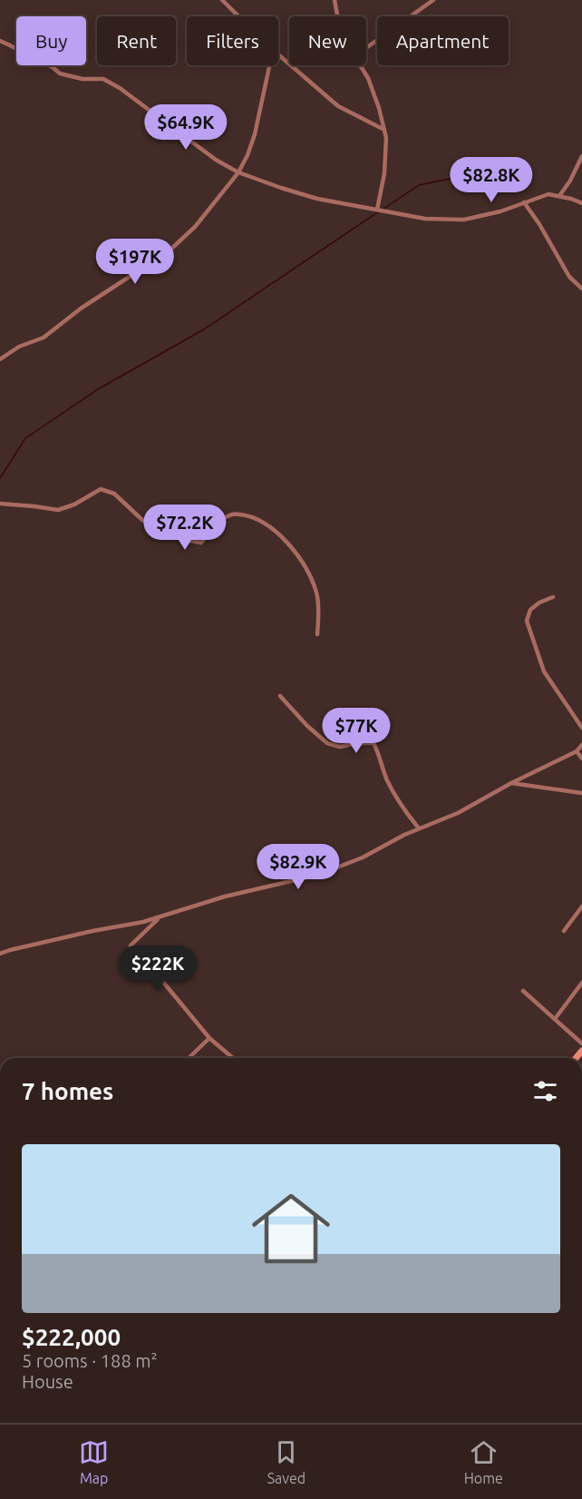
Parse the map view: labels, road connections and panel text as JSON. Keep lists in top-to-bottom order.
{
  "page": {
    "chip": [
      "Buy",
      "Rent",
      "Filters",
      "New",
      "Apartment"
    ],
    "price": [
      "$64.9K",
      "$82.8K",
      "$197K",
      "$72.2K",
      "$77K",
      "$82.9K",
      "$222K"
    ],
    "heading": "7 homes",
    "list": [
      {
        "name": "$222,000",
        "note": "5 rooms · 188 m² · House"
      }
    ],
    "tabs": ["Map", "Saved", "Home"]
  }
}
